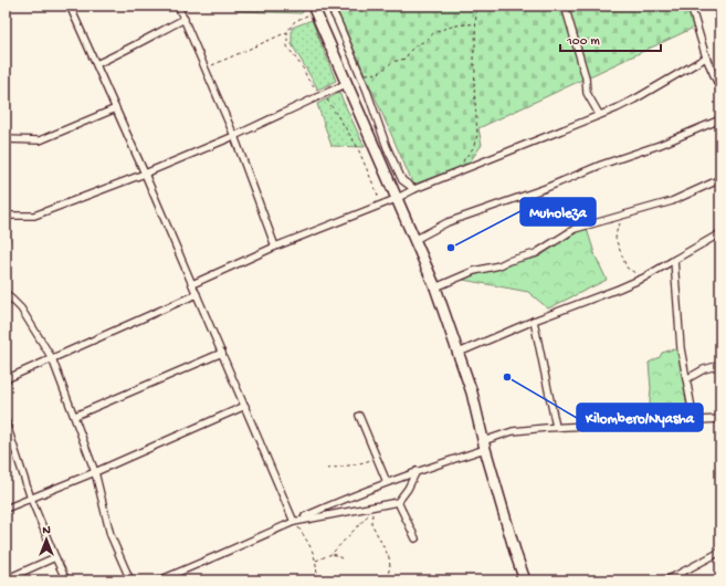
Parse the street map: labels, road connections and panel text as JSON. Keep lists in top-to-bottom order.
{
  "places": ["Muholeza", "Kilombero/Nyasha"],
  "scale_bar": "100 m",
  "north": "top"
}
